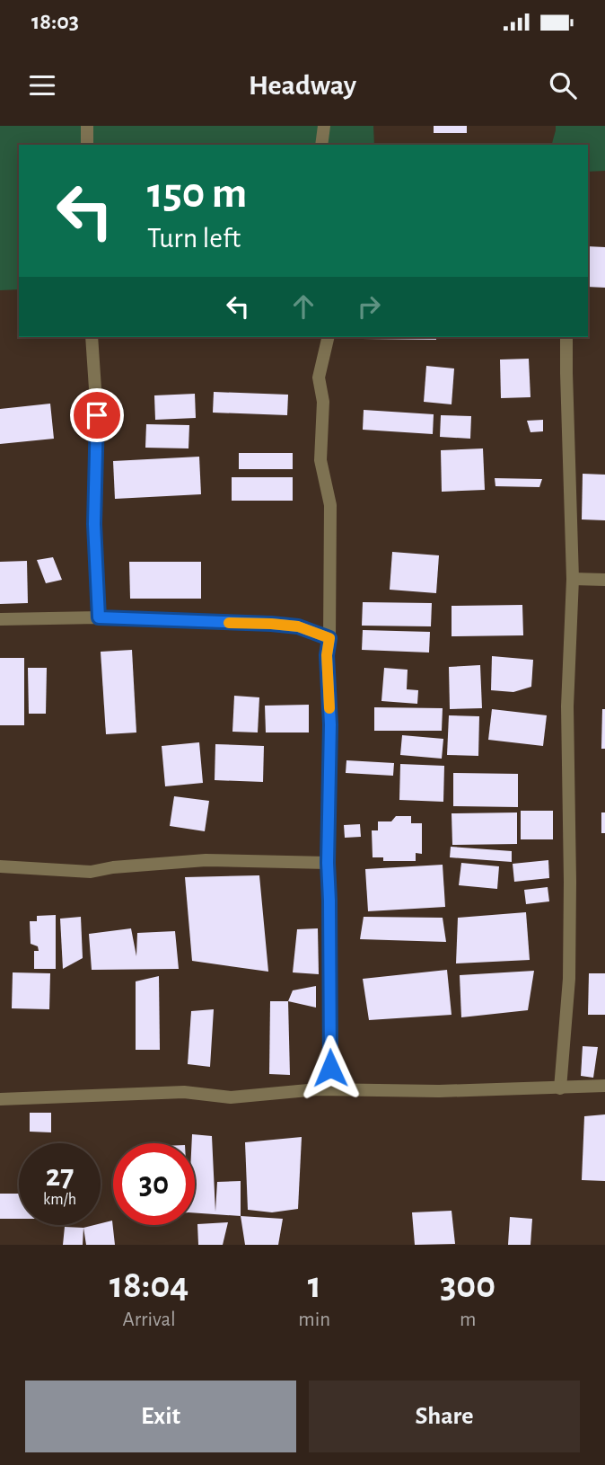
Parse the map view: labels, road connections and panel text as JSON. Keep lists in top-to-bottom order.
{
  "page": {
    "status": "18:03",
    "header": "Headway",
    "turn": ["150 m", "Turn left"],
    "speed": "27 km/h",
    "limit": "30",
    "eta": [
      "18:04",
      "Arrival",
      "1",
      "min",
      "300",
      "m"
    ],
    "buttons": ["Exit", "Share"]
  }
}
